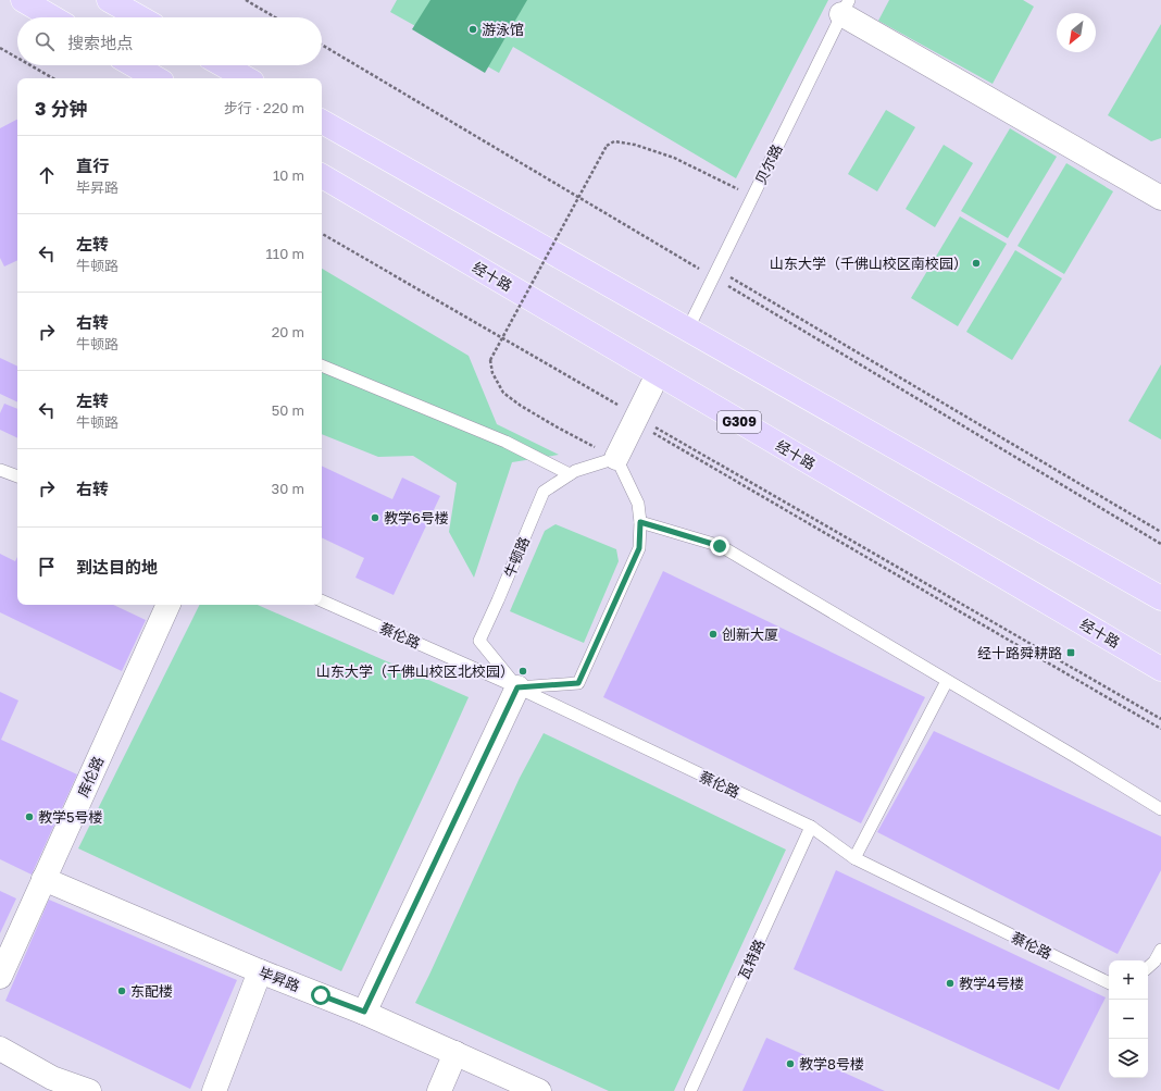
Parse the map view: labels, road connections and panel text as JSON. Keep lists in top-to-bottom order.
{
  "streets": {
    "highway": ["经十路", "G309"],
    "street": ["库伦路", "毕昇路"],
    "lane": [
      "贝尔路",
      "牛顿路",
      "蔡伦路",
      "瓦特路"
    ]
  },
  "crossings": [
    ["牛顿路", "蔡伦路"],
    ["蔡伦路", "瓦特路"],
    ["库伦路", "毕昇路"]
  ],
  "places": {
    "other": [
      "游泳馆",
      "山东大学（千佛山校区南校园）",
      "教学6号楼",
      "创新大厦",
      "山东大学（千佛山校区北校园）",
      "教学5号楼",
      "教学4号楼",
      "东配楼",
      "教学8号楼"
    ],
    "transit": ["经十路舜耕路"]
  },
  "north": "bottom left",
  "page": {
    "search": "搜索地点",
    "heading": ["3 分钟", "步行 · 220 m"],
    "list": [
      ["直行", "毕昇路", "10 m"],
      ["左转", "牛顿路", "110 m"],
      ["右转", "牛顿路", "20 m"],
      ["左转", "牛顿路", "50 m"],
      ["右转", "30 m"],
      "到达目的地"
    ],
    "map_buttons": ["+", "−"]
  }
}
